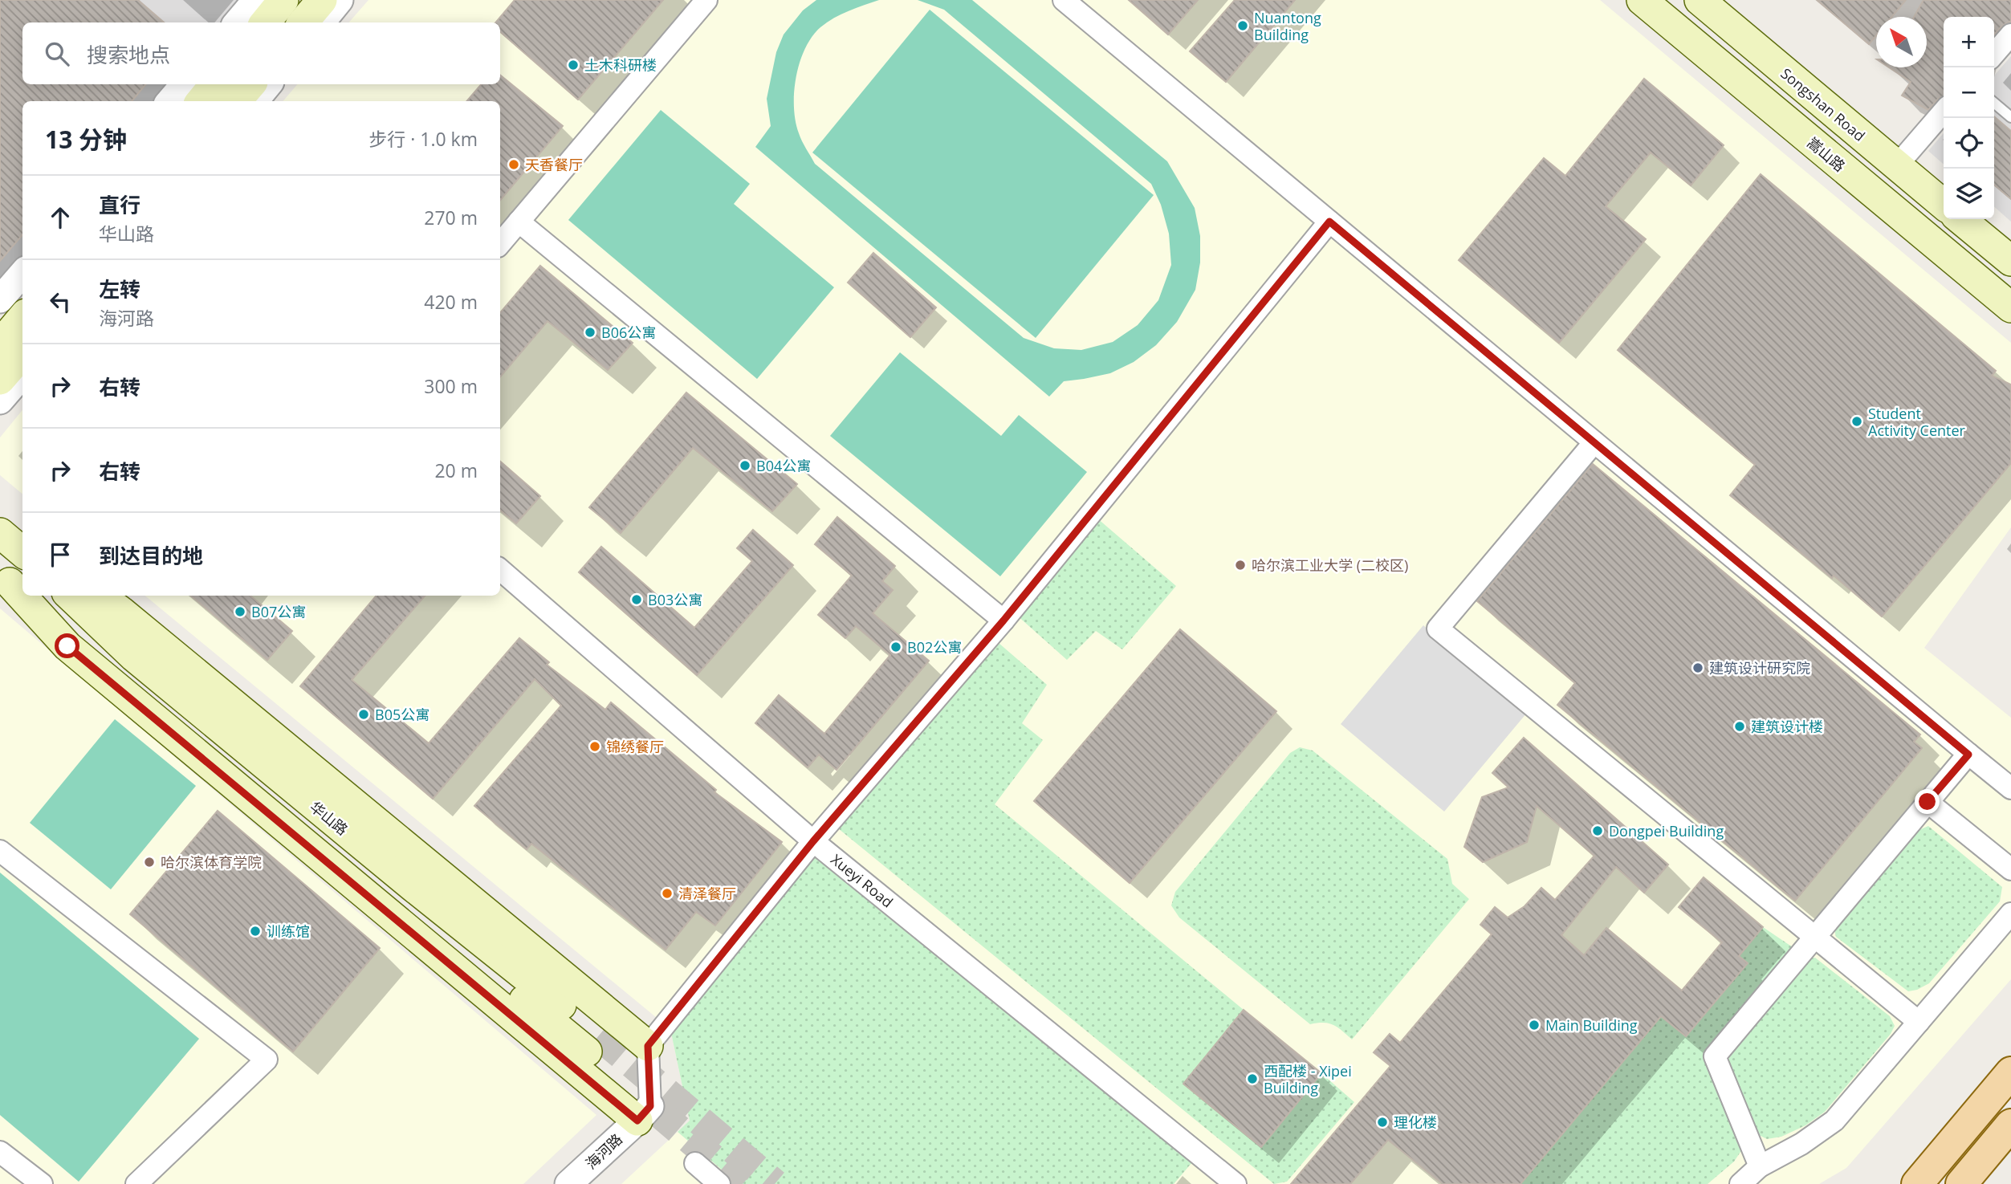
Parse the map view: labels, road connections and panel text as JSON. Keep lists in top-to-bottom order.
{
  "streets": {
    "main road": ["Songshan Road", "嵩山路", "华山路"],
    "street": ["Xueyi Road", "海河路"]
  },
  "places": [
    "Nuantong Building",
    "土木科研楼",
    "天香餐厅",
    "B06公寓",
    "Student Activity Center",
    "B04公寓",
    "哈尔滨工业大学 (二校区)",
    "B03公寓",
    "B07公寓",
    "B02公寓",
    "建筑设计研究院",
    "B05公寓",
    "建筑设计楼",
    "锦绣餐厅",
    "Dongpei Building",
    "哈尔滨体育学院",
    "清泽餐厅",
    "训练馆",
    "Main Building",
    "西配楼 - Xipei Building",
    "理化楼"
  ],
  "north": "top left",
  "page": {
    "map_buttons": ["+", "−"],
    "search": "搜索地点",
    "heading": ["13 分钟", "步行 · 1.0 km"],
    "list": [
      ["直行", "华山路", "270 m"],
      ["左转", "海河路", "420 m"],
      ["右转", "300 m"],
      ["右转", "20 m"],
      "到达目的地"
    ]
  }
}
